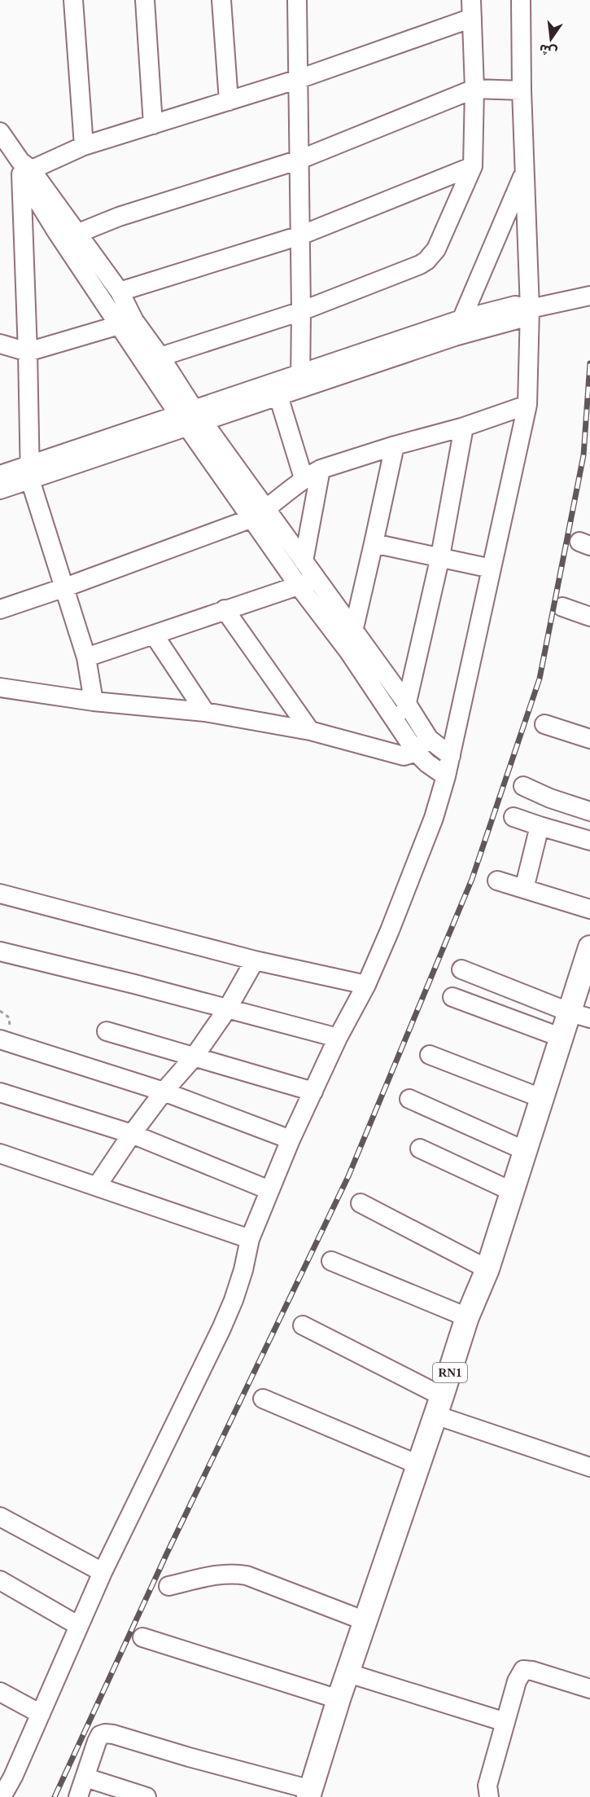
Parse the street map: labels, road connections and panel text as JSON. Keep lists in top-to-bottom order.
{
  "streets": {
    "main road": ["RN1"]
  },
  "north": "bottom"
}
